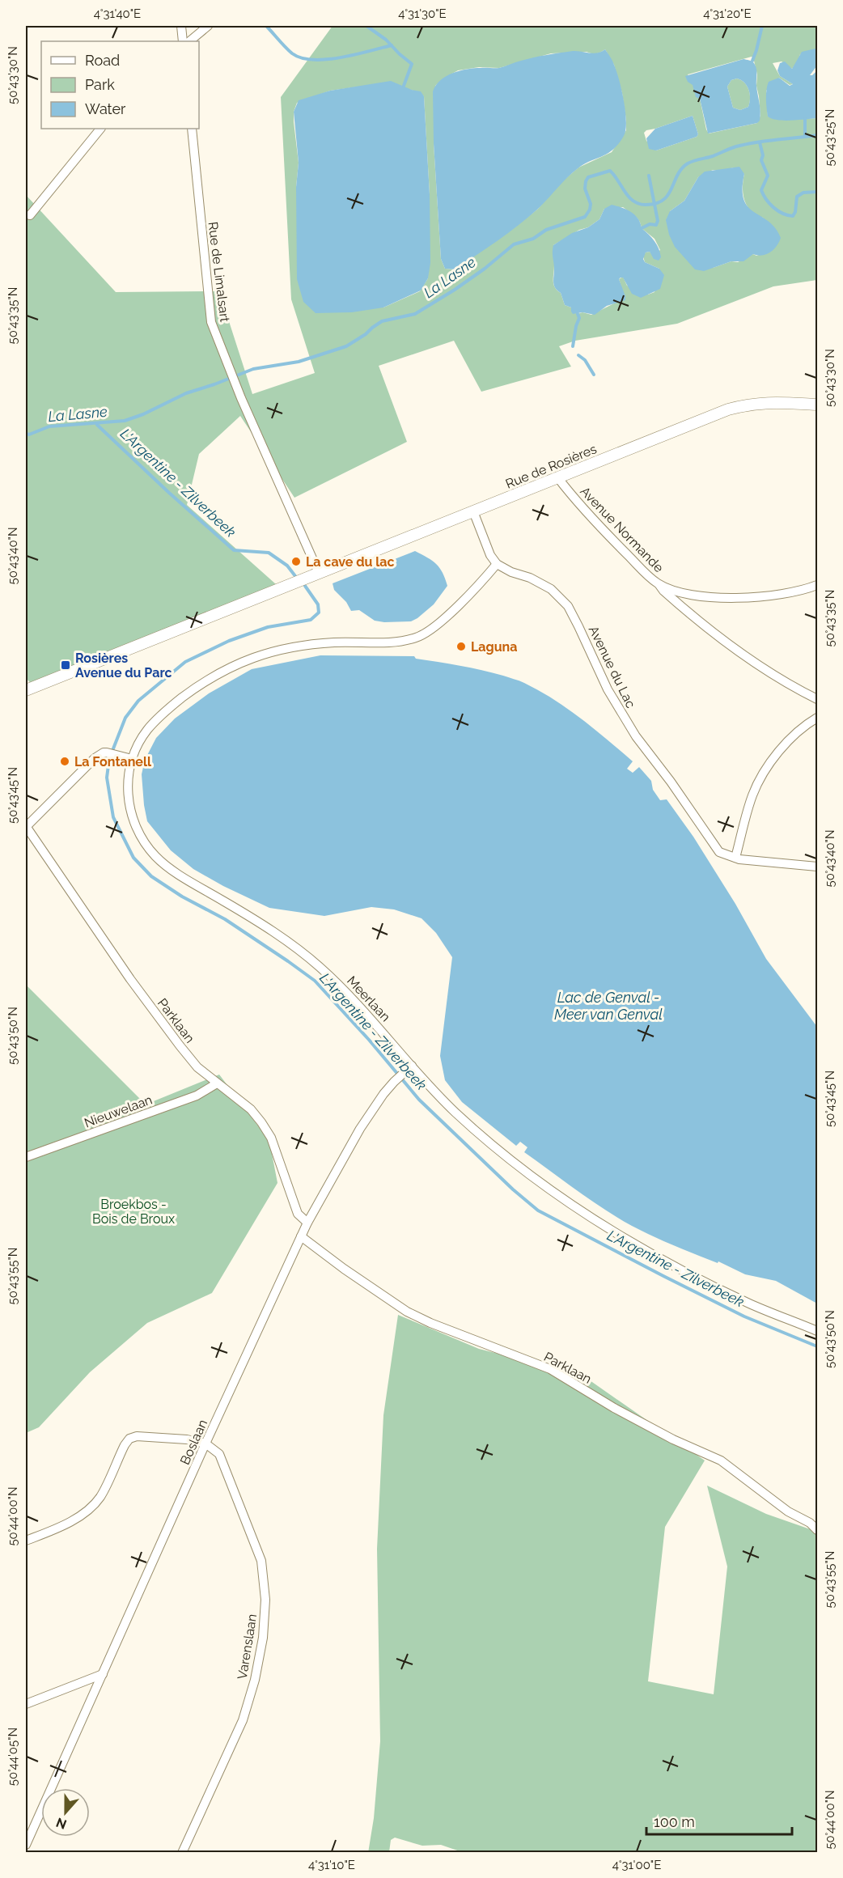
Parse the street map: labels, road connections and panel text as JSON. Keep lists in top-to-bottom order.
{
  "streets": {
    "street": [
      "Rue de Limalsart",
      "Rue de Rosières",
      "Avenue Normande",
      "Avenue du Lac",
      "Meerlaan",
      "Parklaan",
      "Nieuwelaan",
      "Boslaan",
      "Varenslaan"
    ]
  },
  "crossings": [
    ["Rue de Limalsart", "Rue de Rosières"],
    ["Rue de Rosières", "Avenue Normande"],
    ["Avenue du Lac", "Meerlaan"],
    ["Meerlaan", "Boslaan"],
    ["Parklaan", "Nieuwelaan"],
    ["Parklaan", "Boslaan"],
    ["Boslaan", "Varenslaan"]
  ],
  "water": ["La Lasne", "L'Argentine - Zilverbeek", "Lac de Genval - Meer van Genval"],
  "parks": ["Broekbos - Bois de Broux"],
  "places": {
    "other": ["La cave du lac", "Laguna", "La Fontanell"],
    "transit": ["Rosières Avenue du Parc"]
  },
  "legend": ["Road", "Park", "Water"],
  "scale_bar": "100 m",
  "north": "bottom",
  "coordinates": [
    "4°31'40\"E",
    "4°31'30\"E",
    "4°31'20\"E",
    "50°43'30\"N",
    "50°43'25\"N",
    "50°43'35\"N",
    "50°43'40\"N",
    "50°43'45\"N",
    "50°43'50\"N",
    "50°43'55\"N",
    "50°44'00\"N",
    "50°44'05\"N",
    "4°31'10\"E",
    "4°31'00\"E"
  ]
}
